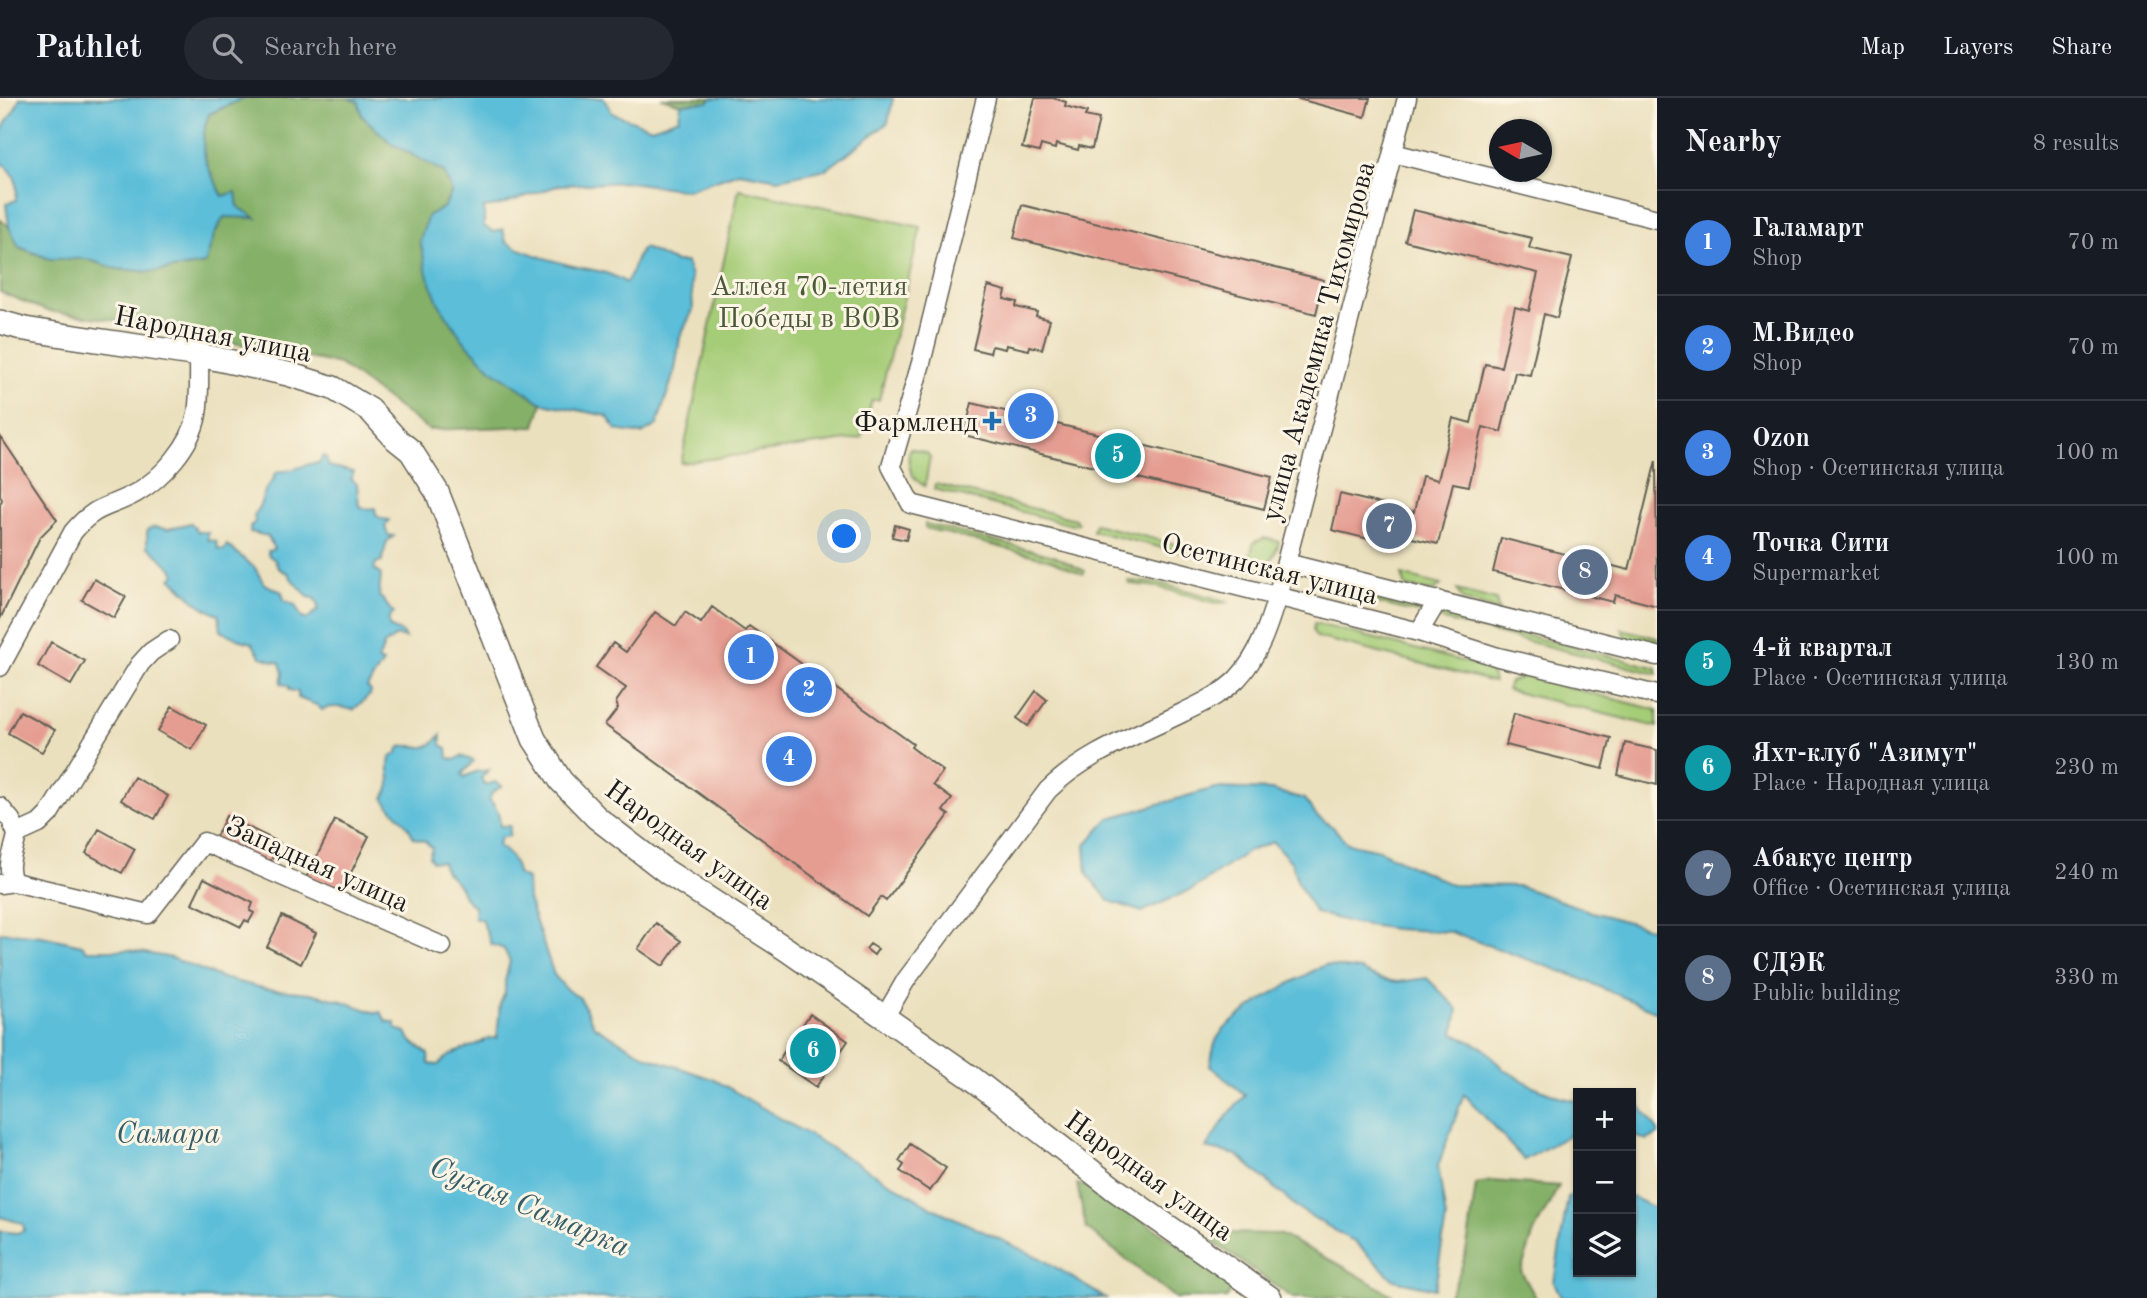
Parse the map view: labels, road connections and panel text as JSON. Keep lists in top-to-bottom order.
{
  "streets": {
    "main road": ["Народная улица"],
    "street": ["улица Академика Тихомирова", "Осетинская улица", "Западная улица"]
  },
  "crossings": [
    ["Народная улица", "улица Академика Тихомирова"],
    ["улица Академика Тихомирова", "Осетинская улица"]
  ],
  "water": ["Самара", "Сухая Самарка"],
  "parks": ["Аллея 70-летия Победы в ВОВ"],
  "places": {
    "health": ["Фармленд"]
  },
  "north": "left",
  "page": {
    "header": "Pathlet",
    "search": "Search here",
    "nav": ["Map", "Layers", "Share"],
    "heading": ["Nearby", "8 results"],
    "list": [
      {
        "mark": "1",
        "name": "Галамарт",
        "note": "Shop",
        "value": "70 m"
      },
      {
        "mark": "2",
        "name": "М.Видео",
        "note": "Shop",
        "value": "70 m"
      },
      {
        "mark": "3",
        "name": "Ozon",
        "note": "Shop · Осетинская улица",
        "value": "100 m"
      },
      {
        "mark": "4",
        "name": "Точка Сити",
        "note": "Supermarket",
        "value": "100 m"
      },
      {
        "mark": "5",
        "name": "4-й квартал",
        "note": "Place · Осетинская улица",
        "value": "130 m"
      },
      {
        "mark": "6",
        "name": "Яхт-клуб \"Азимут\"",
        "note": "Place · Народная улица",
        "value": "230 m"
      },
      {
        "mark": "7",
        "name": "Абакус центр",
        "note": "Office · Осетинская улица",
        "value": "240 m"
      },
      {
        "mark": "8",
        "name": "СДЭК",
        "note": "Public building",
        "value": "330 m"
      }
    ],
    "pins": [
      "3",
      "5",
      "7",
      "8",
      "1",
      "2",
      "4",
      "6"
    ],
    "map_buttons": ["+", "−"]
  }
}
